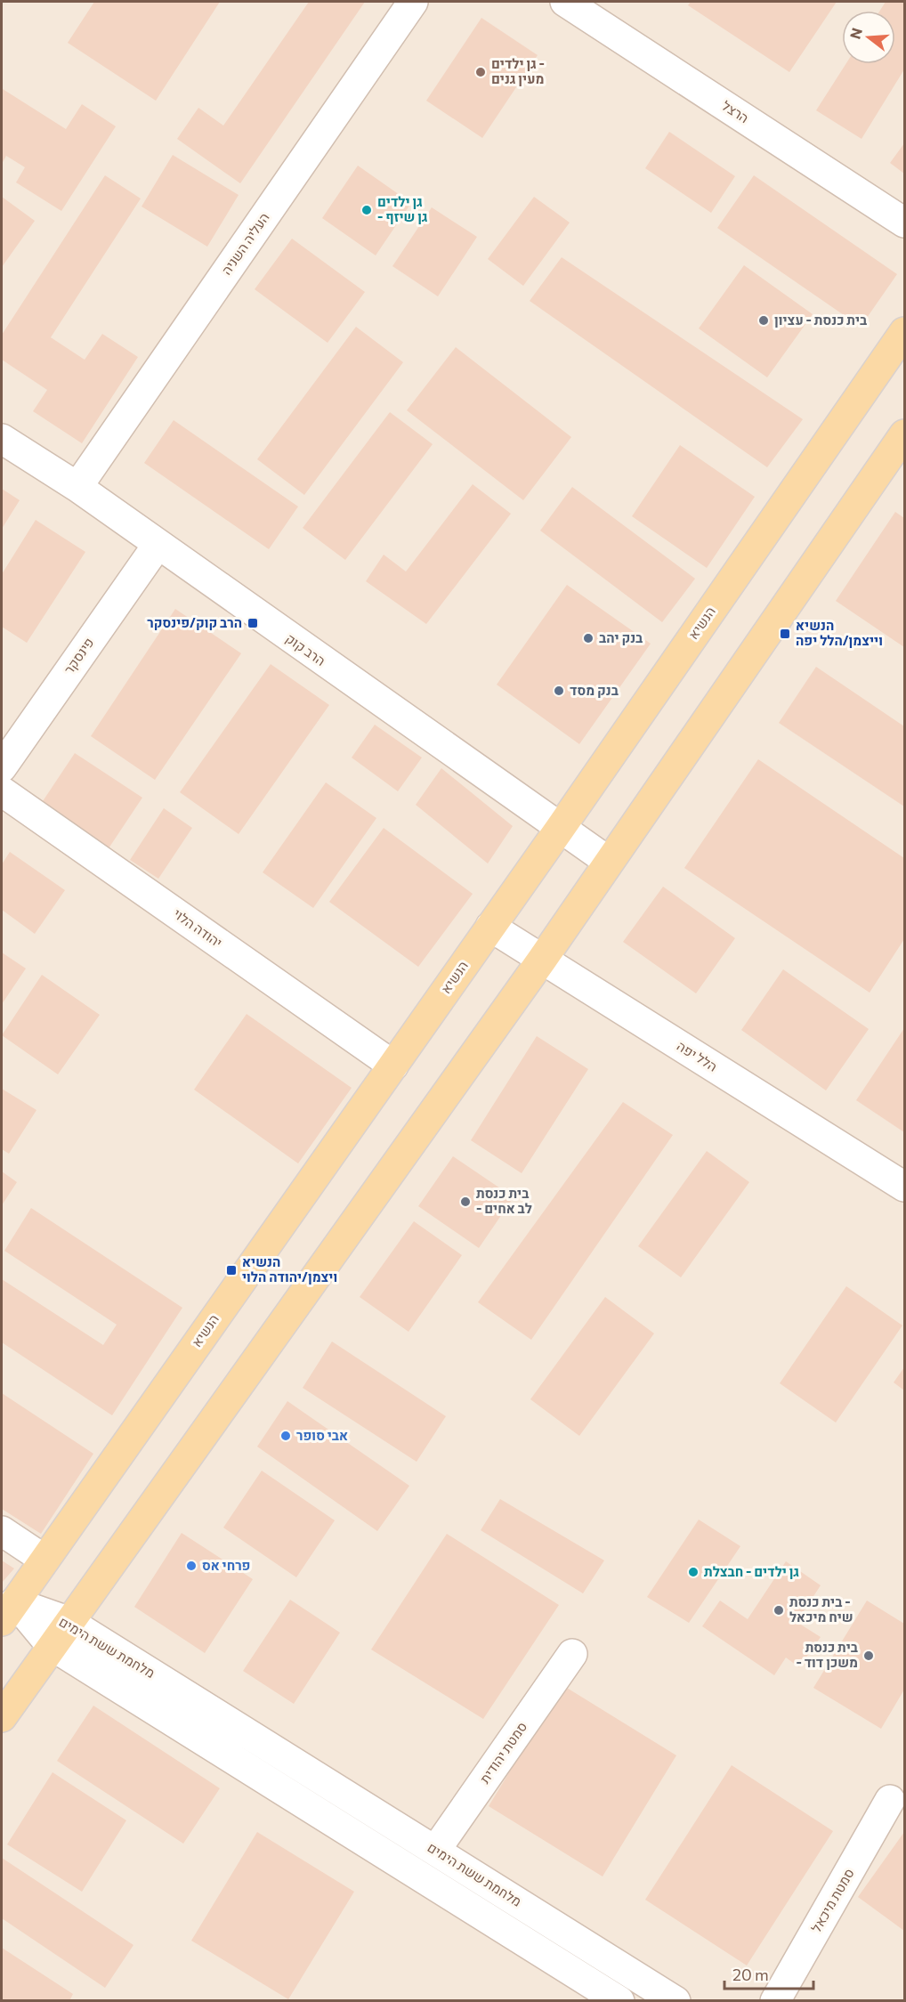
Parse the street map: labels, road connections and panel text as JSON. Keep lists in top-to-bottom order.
{
  "streets": {
    "main road": ["הנשיא"],
    "street": [
      "הרצל",
      "העליה השניה",
      "הרב קוק",
      "פינסקר",
      "יהודה הלוי",
      "הלל יפה",
      "מלחמת ששת הימים",
      "סמטת יהודית",
      "סמטת מיכאל"
    ]
  },
  "crossings": [
    ["העליה השניה", "הרב קוק"],
    ["הנשיא", "הרב קוק"],
    ["הנשיא", "יהודה הלוי"],
    ["הנשיא", "הלל יפה"],
    ["הנשיא", "מלחמת ששת הימים"],
    ["הרב קוק", "פינסקר"],
    ["מלחמת ששת הימים", "סמטת יהודית"]
  ],
  "places": {
    "other": [
      "גן ילדים - מעין גנים",
      "גן ילדים - גן שיזף",
      "בית כנסת - עציון",
      "בנק יהב",
      "בנק מסד",
      "בית כנסת - לב אחים",
      "אבי סופר",
      "פרחי אס",
      "גן ילדים - חבצלת",
      "בית כנסת - שיח מיכאל",
      "בית כנסת - משכן דוד"
    ],
    "transit": ["הרב קוק/פינסקר", "הנשיא וייצמן/הלל יפה", "הנשיא ויצמן/יהודה הלוי"]
  },
  "scale_bar": "20 m",
  "north": "left"
}
